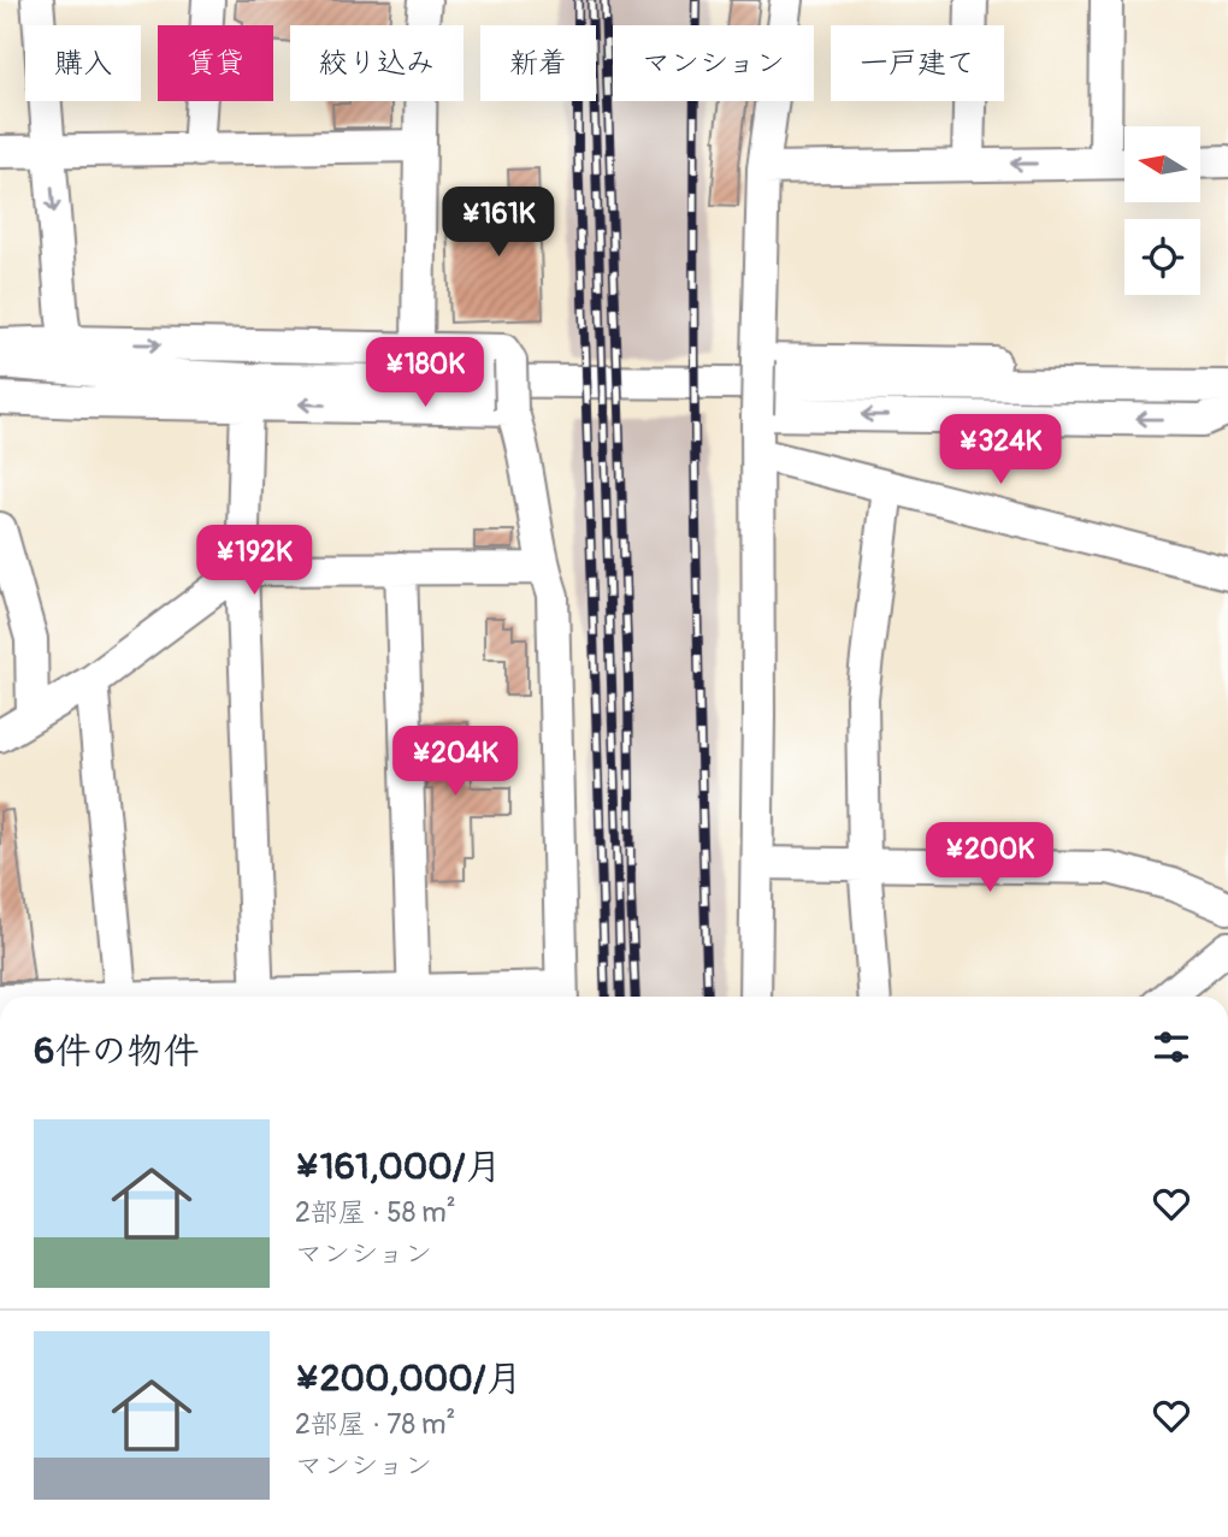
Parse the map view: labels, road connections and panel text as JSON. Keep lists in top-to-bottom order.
{
  "north": "left",
  "page": {
    "chip": [
      "購入",
      "賃貸",
      "絞り込み",
      "新着",
      "マンション",
      "一戸建て"
    ],
    "price": [
      "¥161K",
      "¥180K",
      "¥324K",
      "¥192K",
      "¥204K",
      "¥200K"
    ],
    "heading": "6件の物件",
    "list": [
      {
        "name": "¥161,000/月",
        "note": "2部屋 · 58 m² · マンション"
      },
      {
        "name": "¥200,000/月",
        "note": "2部屋 · 78 m² · マンション"
      }
    ]
  }
}
